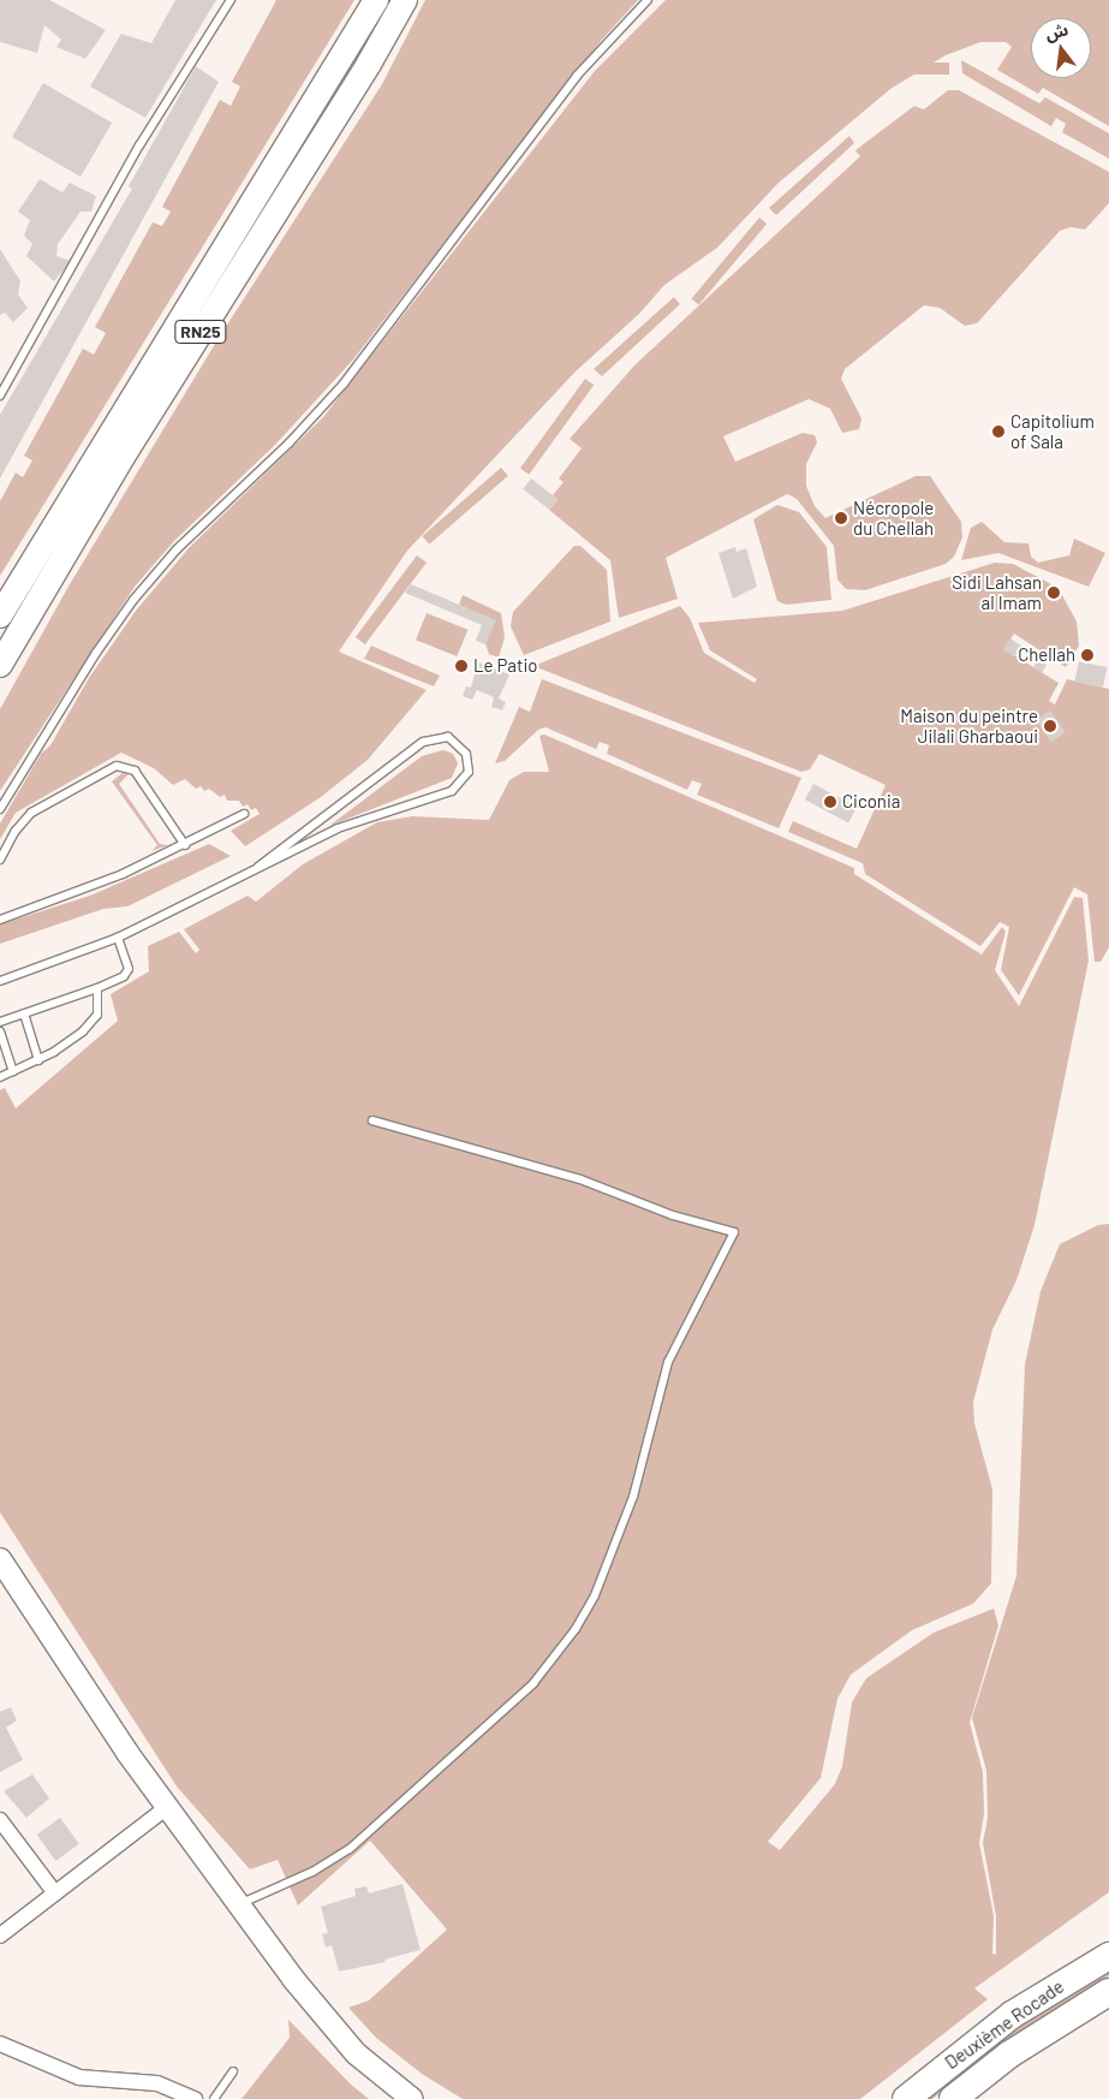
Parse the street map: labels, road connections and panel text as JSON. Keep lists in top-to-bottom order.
{
  "streets": {
    "highway": ["Deuxième Rocade"],
    "main road": ["RN25"]
  },
  "places": [
    "Capitolium of Sala",
    "Nécropole du Chellah",
    "Sidi Lahsan al Imam",
    "Chellah",
    "Le Patio",
    "Maison du peintre Jilali Gharbaoui",
    "Ciconia"
  ],
  "north": "top"
}
